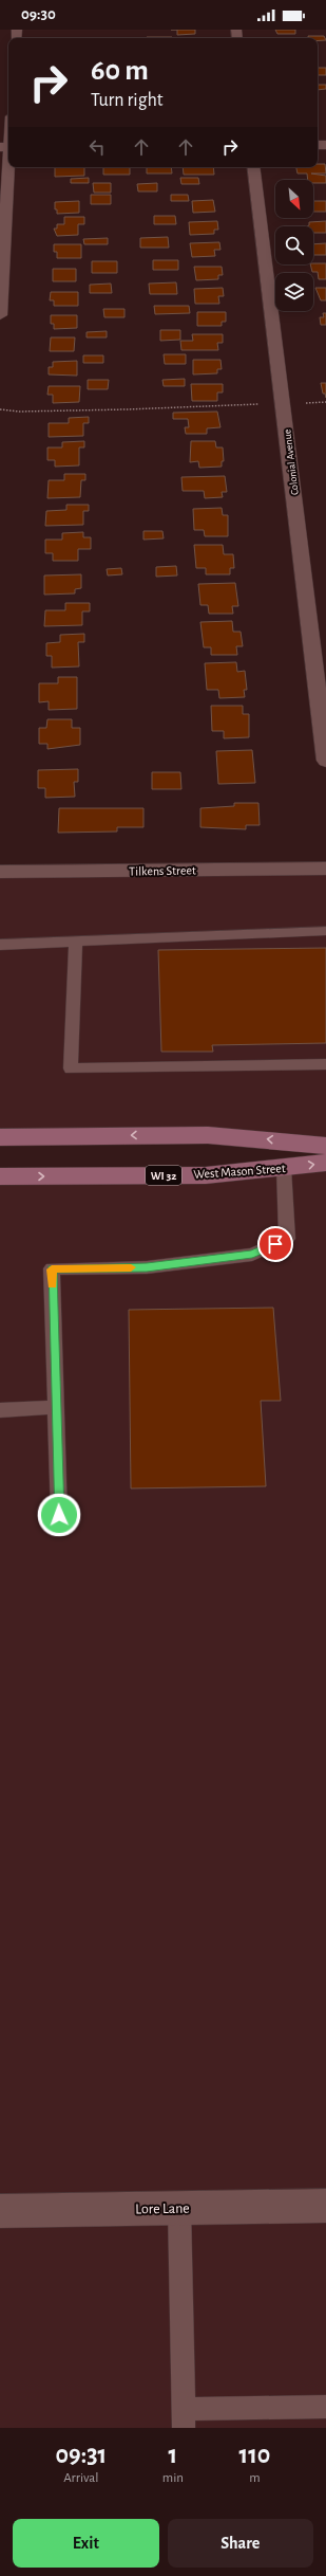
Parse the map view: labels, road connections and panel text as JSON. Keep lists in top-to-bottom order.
{
  "streets": {
    "main road": ["West Mason Street", "WI 32"],
    "street": ["Colonial Avenue", "Tilkens Street", "Lore Lane"]
  },
  "north": "bottom right",
  "page": {
    "status": "09:30",
    "turn": ["60 m", "Turn right"],
    "eta": [
      "09:31",
      "Arrival",
      "1",
      "min",
      "110",
      "m"
    ],
    "buttons": ["Exit", "Share"]
  }
}
